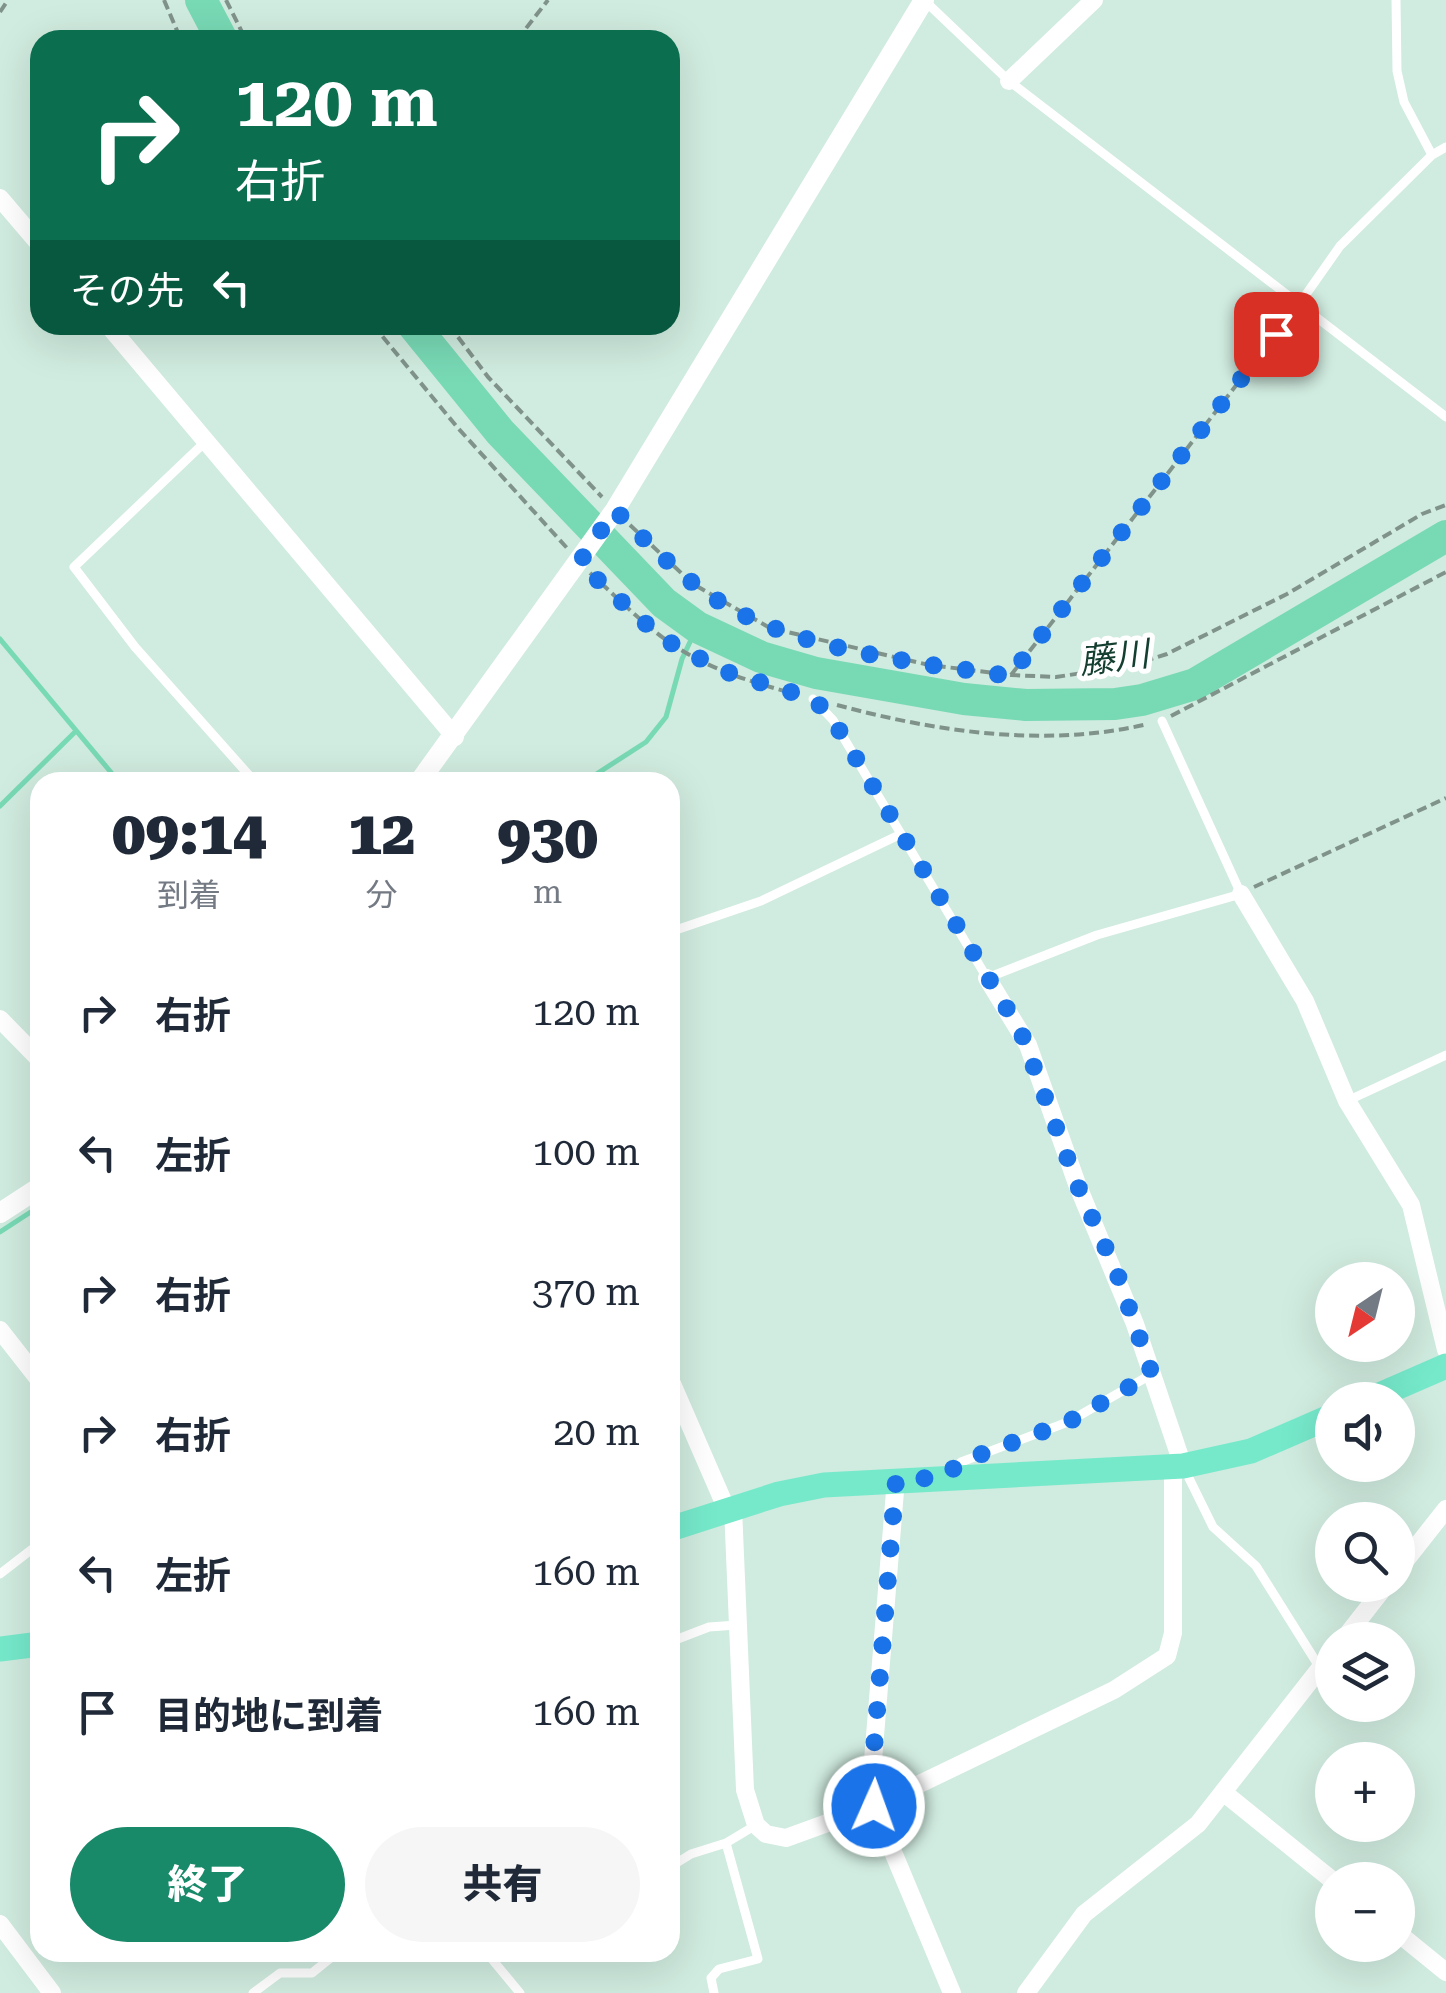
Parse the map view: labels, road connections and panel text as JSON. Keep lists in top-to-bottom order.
{
  "water": ["藤川"],
  "north": "bottom left",
  "page": {
    "turn": ["120 m", "右折"],
    "then": "その先",
    "eta": [
      "09:14",
      "到着",
      "12",
      "分",
      "930",
      "m"
    ],
    "list": [
      {
        "name": "右折",
        "value": "120 m"
      },
      {
        "name": "左折",
        "value": "100 m"
      },
      {
        "name": "右折",
        "value": "370 m"
      },
      {
        "name": "右折",
        "value": "20 m"
      },
      {
        "name": "左折",
        "value": "160 m"
      },
      {
        "name": "目的地に到着",
        "value": "160 m"
      }
    ],
    "map_buttons": ["+", "−"],
    "buttons": ["終了", "共有"]
  }
}
